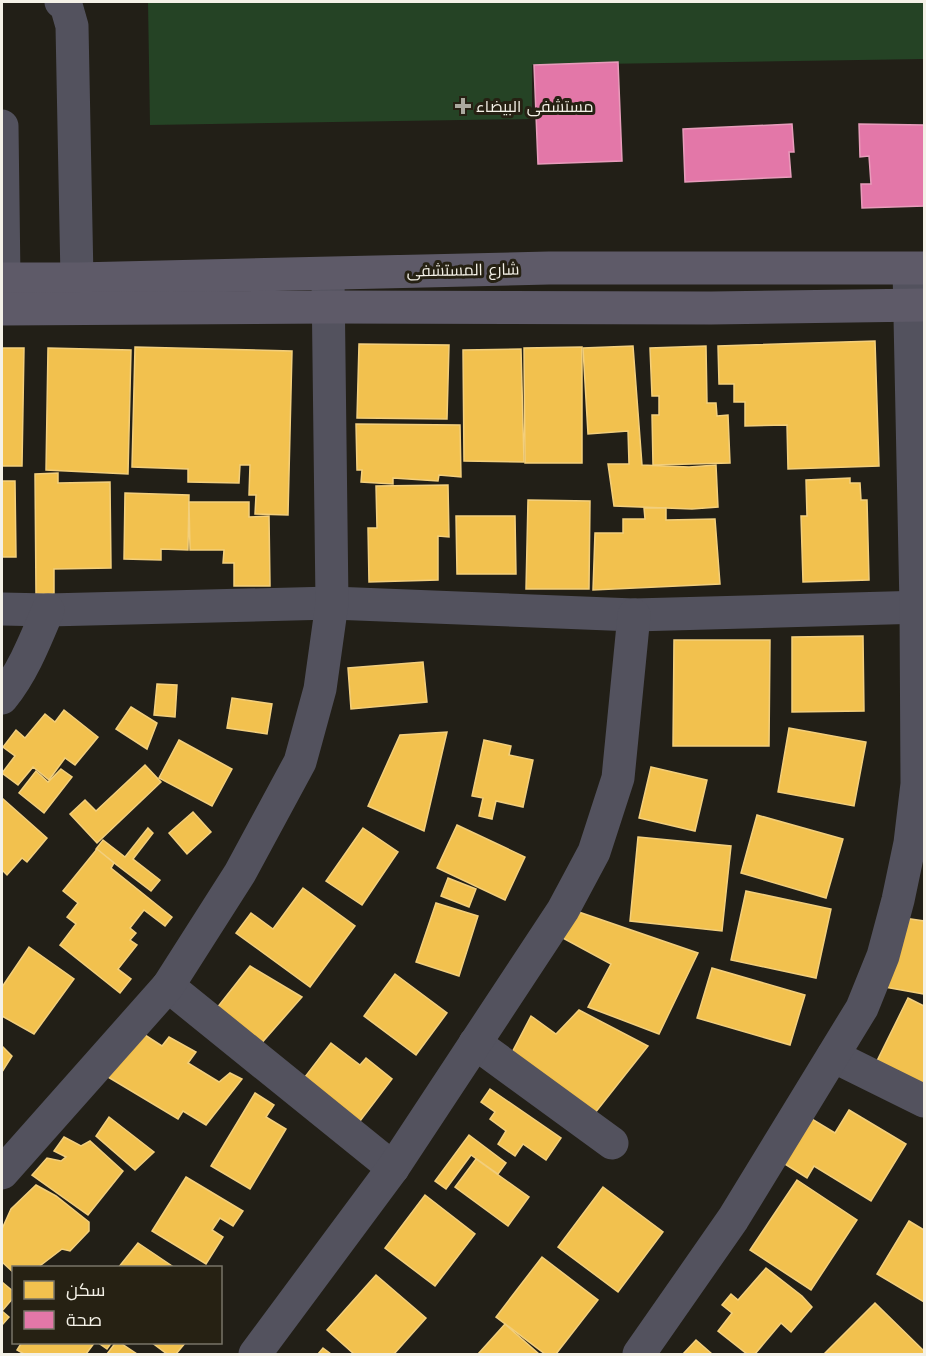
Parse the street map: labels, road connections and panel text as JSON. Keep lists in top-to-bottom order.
{
  "streets": {
    "main road": ["شارع المستشفى"]
  },
  "places": {
    "health": ["مستشفى البيضاء"]
  },
  "legend": ["سكن", "صحة"]
}
